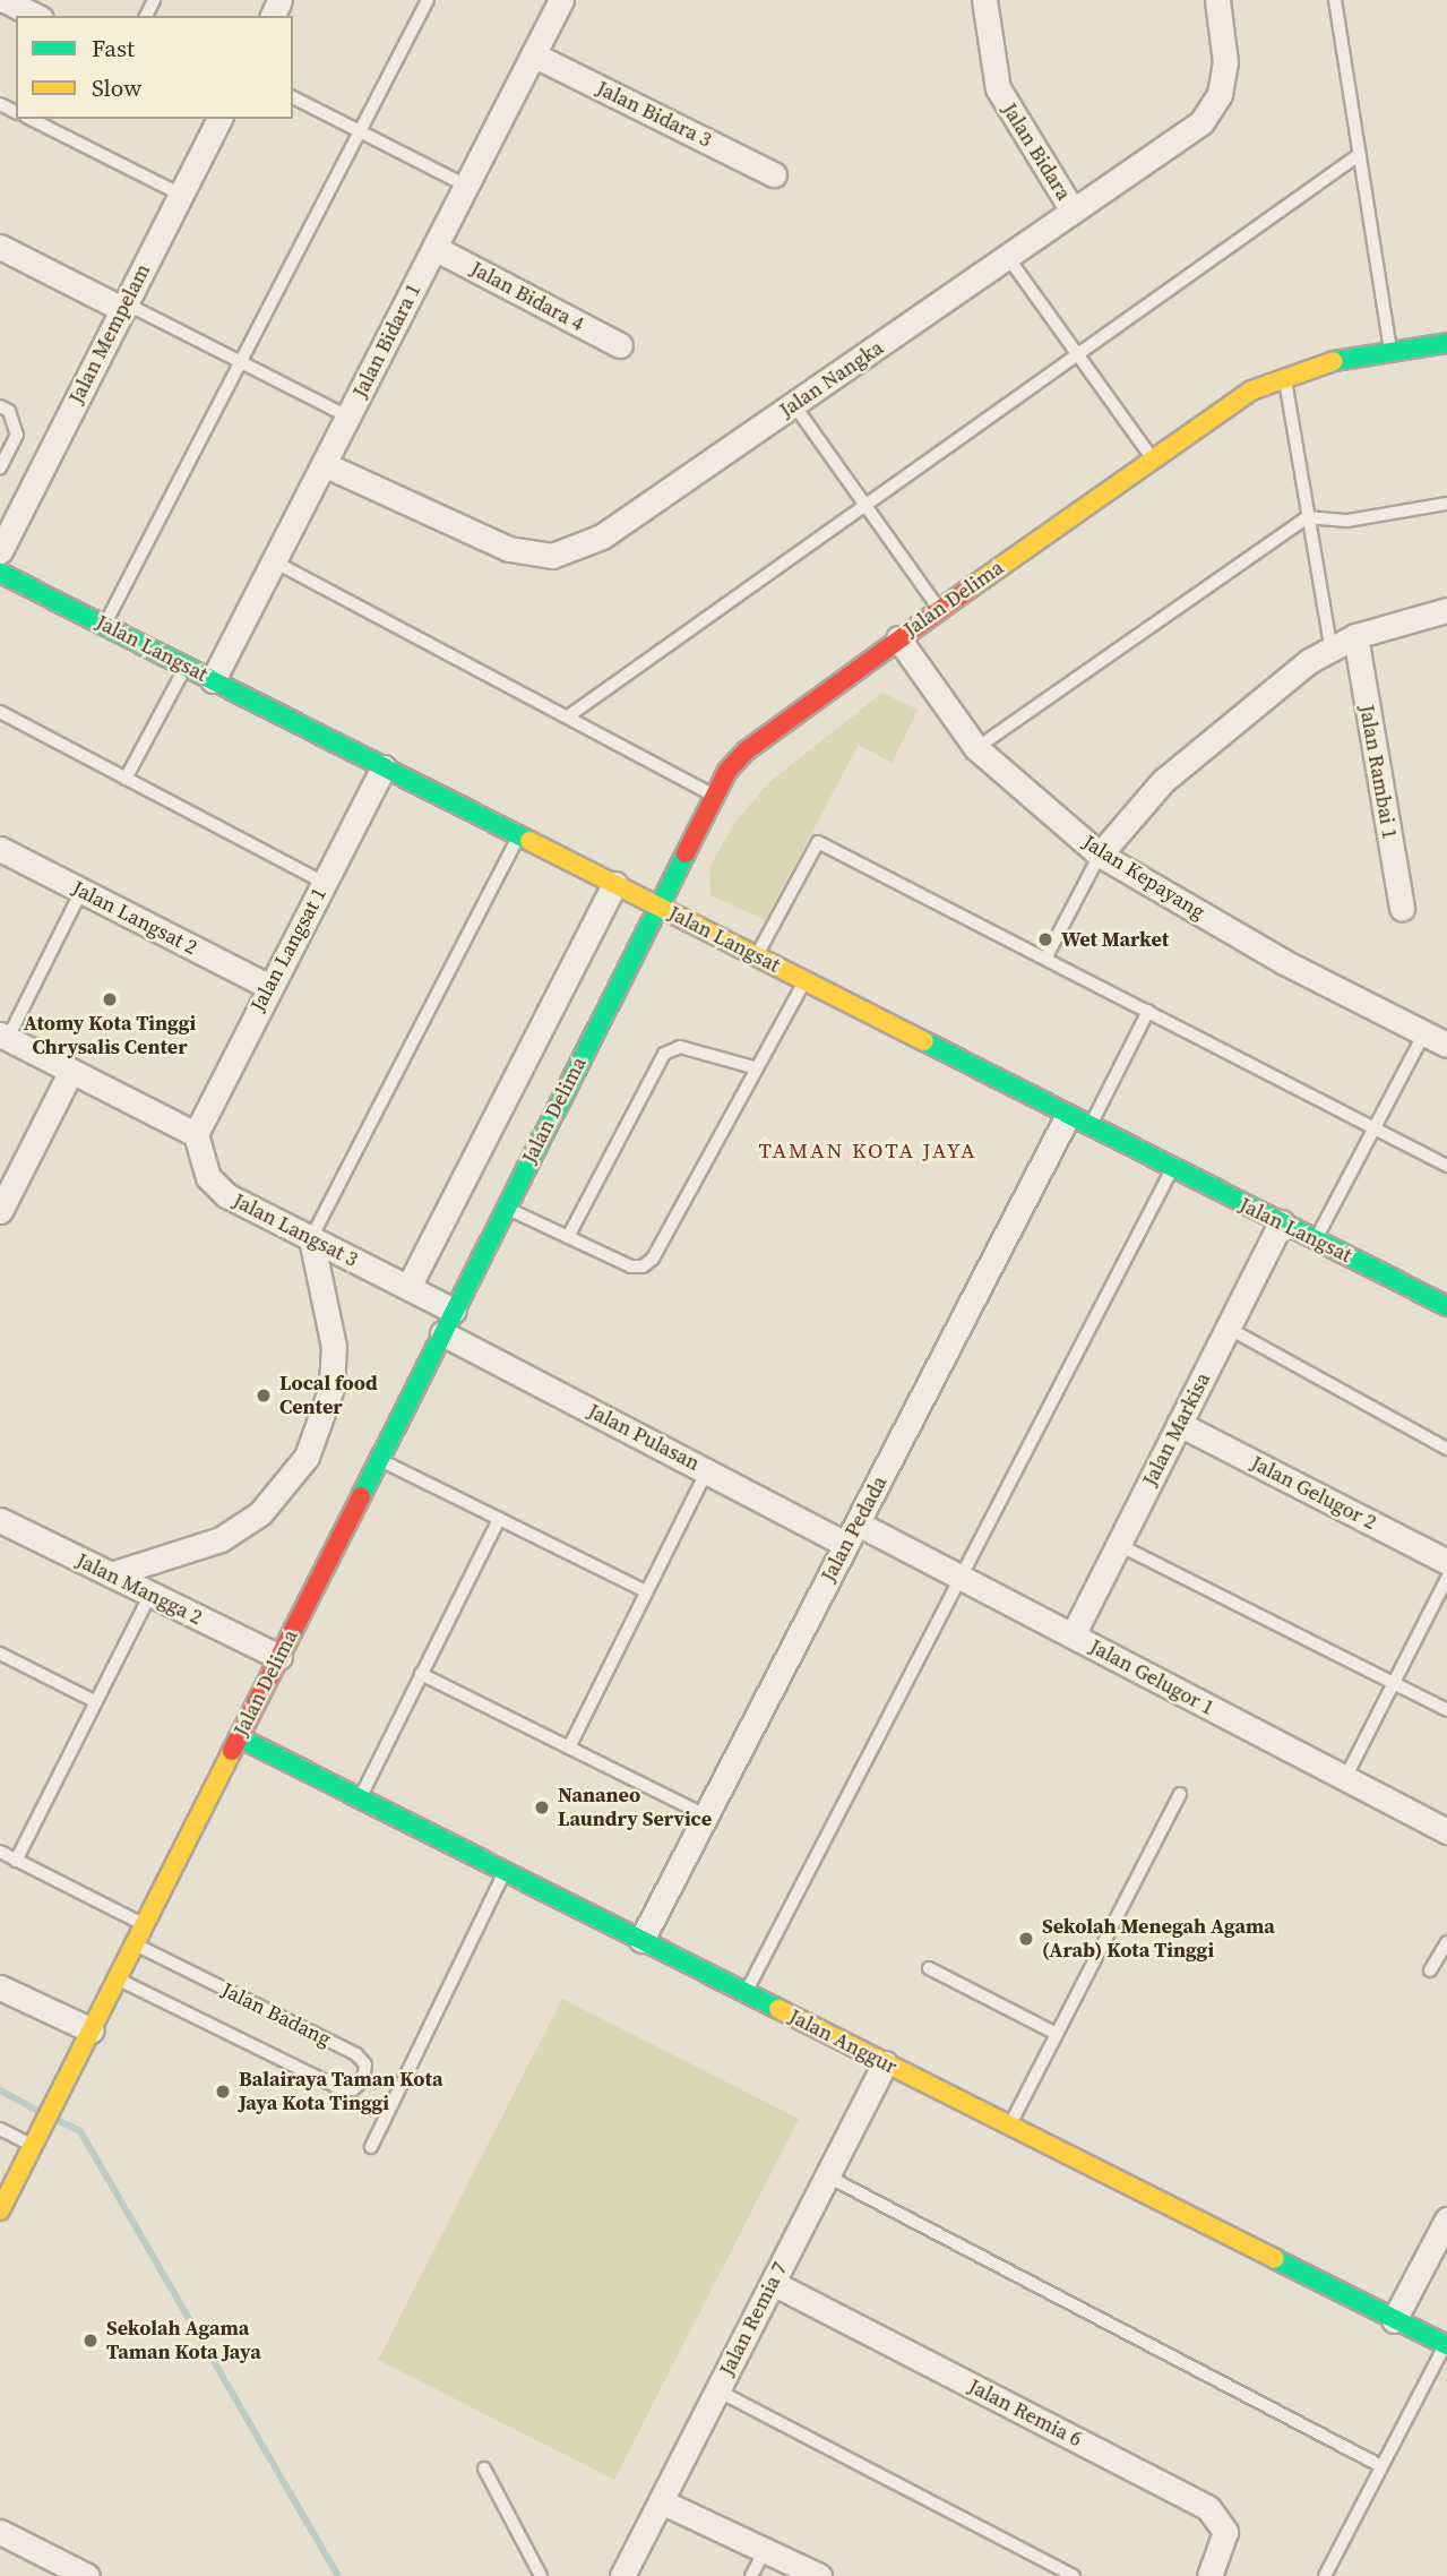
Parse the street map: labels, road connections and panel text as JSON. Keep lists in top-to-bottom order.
{
  "streets": {
    "street": [
      "Jalan Bidara 3",
      "Jalan Bidara",
      "Jalan Bidara 4",
      "Jalan Mempelam",
      "Jalan Bidara 1",
      "Jalan Nangka",
      "Jalan Delima",
      "Jalan Langsat",
      "Jalan Rambai 1",
      "Jalan Kepayang",
      "Jalan Langsat 2",
      "Jalan Langsat 1",
      "Jalan Langsat 3",
      "Jalan Markisa",
      "Jalan Pulasan",
      "Jalan Gelugor 2",
      "Jalan Pedada",
      "Jalan Mangga 2",
      "Jalan Gelugor 1",
      "Jalan Anggur",
      "Jalan Remia 7",
      "Jalan Remia 6"
    ],
    "lane": ["Jalan Badang"]
  },
  "crossings": [
    ["Jalan Bidara 3", "Jalan Bidara 1"],
    ["Jalan Bidara", "Jalan Nangka"],
    ["Jalan Bidara 4", "Jalan Bidara 1"],
    ["Jalan Bidara 1", "Jalan Nangka"],
    ["Jalan Bidara 1", "Jalan Langsat"],
    ["Jalan Delima", "Jalan Langsat"],
    ["Jalan Delima", "Jalan Kepayang"],
    ["Jalan Delima", "Jalan Langsat 3"],
    ["Jalan Delima", "Jalan Pulasan"],
    ["Jalan Delima", "Jalan Mangga 2"],
    ["Jalan Delima", "Jalan Badang"],
    ["Jalan Delima", "Jalan Anggur"],
    ["Jalan Langsat", "Jalan Langsat 1"],
    ["Jalan Langsat", "Jalan Markisa"],
    ["Jalan Langsat", "Jalan Pedada"],
    ["Jalan Langsat 2", "Jalan Langsat 1"],
    ["Jalan Langsat 1", "Jalan Langsat 3"],
    ["Jalan Markisa", "Jalan Gelugor 2"],
    ["Jalan Markisa", "Jalan Gelugor 1"],
    ["Jalan Pulasan", "Jalan Pedada"],
    ["Jalan Pulasan", "Jalan Gelugor 1"],
    ["Jalan Pedada", "Jalan Gelugor 1"],
    ["Jalan Pedada", "Jalan Anggur"],
    ["Jalan Anggur", "Jalan Remia 7"],
    ["Jalan Remia 7", "Jalan Remia 6"]
  ],
  "districts": ["TAMAN KOTA JAYA"],
  "places": [
    "Wet Market",
    "Atomy Kota Tinggi Chrysalis Center",
    "Local food Center",
    "Nananeo Laundry Service",
    "Sekolah Menegah Agama (Arab) Kota Tinggi",
    "Balairaya Taman Kota Jaya Kota Tinggi",
    "Sekolah Agama Taman Kota Jaya"
  ],
  "legend": ["Fast", "Slow"]
}
